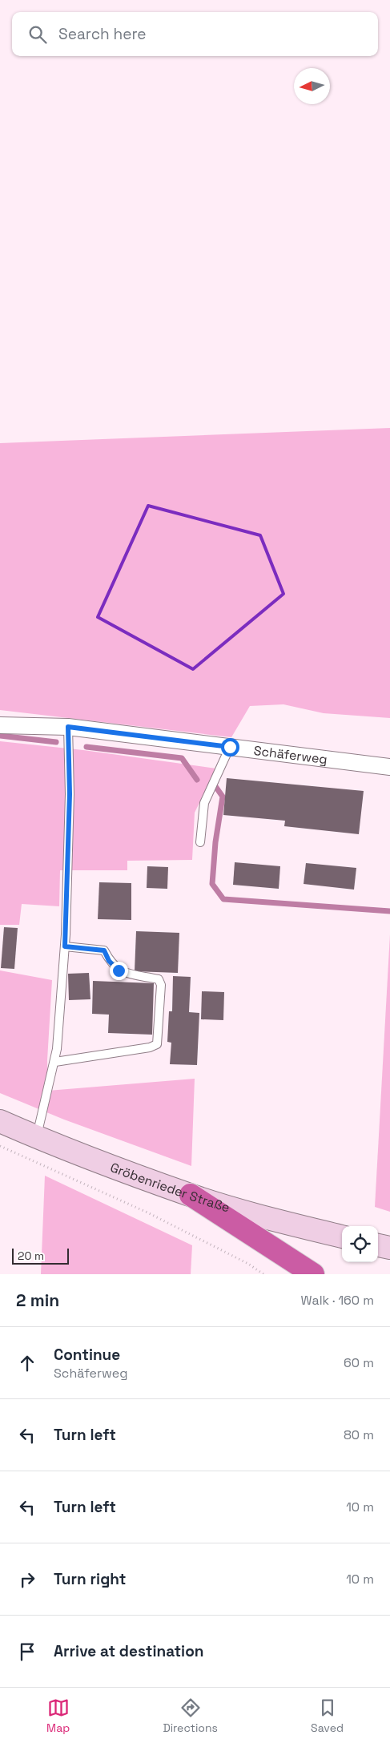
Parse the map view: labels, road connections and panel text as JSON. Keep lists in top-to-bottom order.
{
  "streets": {
    "street": ["Schäferweg", "Gröbenrieder Straße"]
  },
  "scale_bar": "20 m",
  "north": "left",
  "page": {
    "search": "Search here",
    "scale": "20 m",
    "heading": ["2 min", "Walk · 160 m"],
    "list": [
      ["Continue", "Schäferweg", "60 m"],
      ["Turn left", "80 m"],
      ["Turn left", "10 m"],
      ["Turn right", "10 m"],
      "Arrive at destination"
    ],
    "nav": ["Map", "Directions", "Saved"]
  }
}
